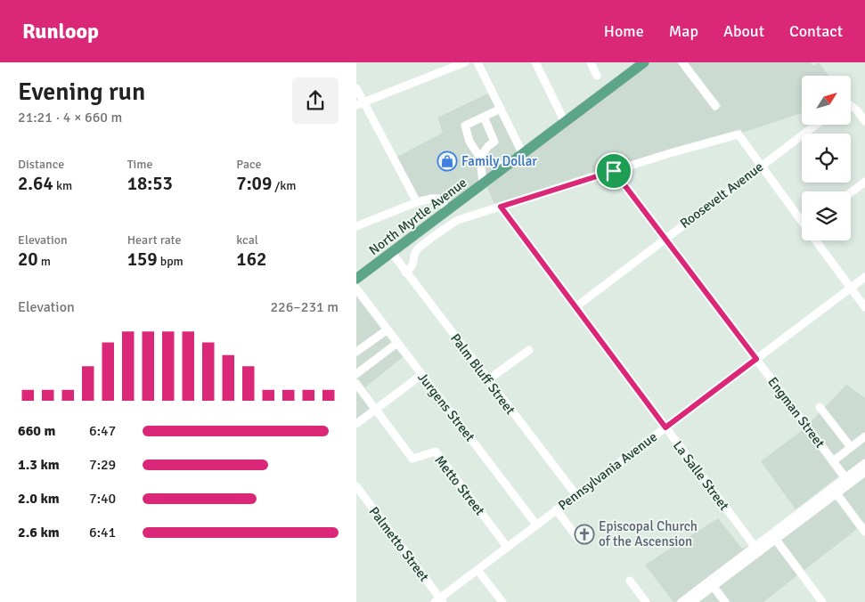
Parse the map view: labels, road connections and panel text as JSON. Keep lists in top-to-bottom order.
{
  "streets": {
    "main road": ["North Myrtle Avenue"],
    "street": [
      "Roosevelt Avenue",
      "Palm Bluff Street",
      "Jurgens Street",
      "Engman Street",
      "Pennsylvania Avenue",
      "La Salle Street",
      "Metto Street",
      "Palmetto Street"
    ]
  },
  "crossings": [
    ["Roosevelt Avenue", "Engman Street"],
    ["Roosevelt Avenue", "La Salle Street"],
    ["North Myrtle Avenue", "Palm Bluff Street"],
    ["Palm Bluff Street", "Pennsylvania Avenue"],
    ["Jurgens Street", "Pennsylvania Avenue"],
    ["Engman Street", "Pennsylvania Avenue"],
    ["Pennsylvania Avenue", "La Salle Street"],
    ["Pennsylvania Avenue", "Metto Street"],
    ["Pennsylvania Avenue", "Palmetto Street"]
  ],
  "places": {
    "shop": ["Family Dollar"],
    "church": ["Episcopal Church of the Ascension"]
  },
  "north": "top right",
  "page": {
    "header": "Runloop",
    "nav": [
      "Home",
      "Map",
      "About",
      "Contact"
    ],
    "heading": ["Evening run", "21:21 · 4 × 660 m"],
    "stats": [
      ["Distance", "2.64 km"],
      ["Time", "18:53"],
      ["Pace", "7:09 /km"],
      ["Elevation", "20 m"],
      ["Heart rate", "159 bpm"],
      ["kcal", "162"]
    ],
    "chart": ["Elevation", "226–231 m"],
    "list": [
      {
        "name": "660 m",
        "note": "6:47"
      },
      {
        "name": "1.3 km",
        "note": "7:29"
      },
      {
        "name": "2.0 km",
        "note": "7:40"
      },
      {
        "name": "2.6 km",
        "note": "6:41"
      }
    ]
  }
}
